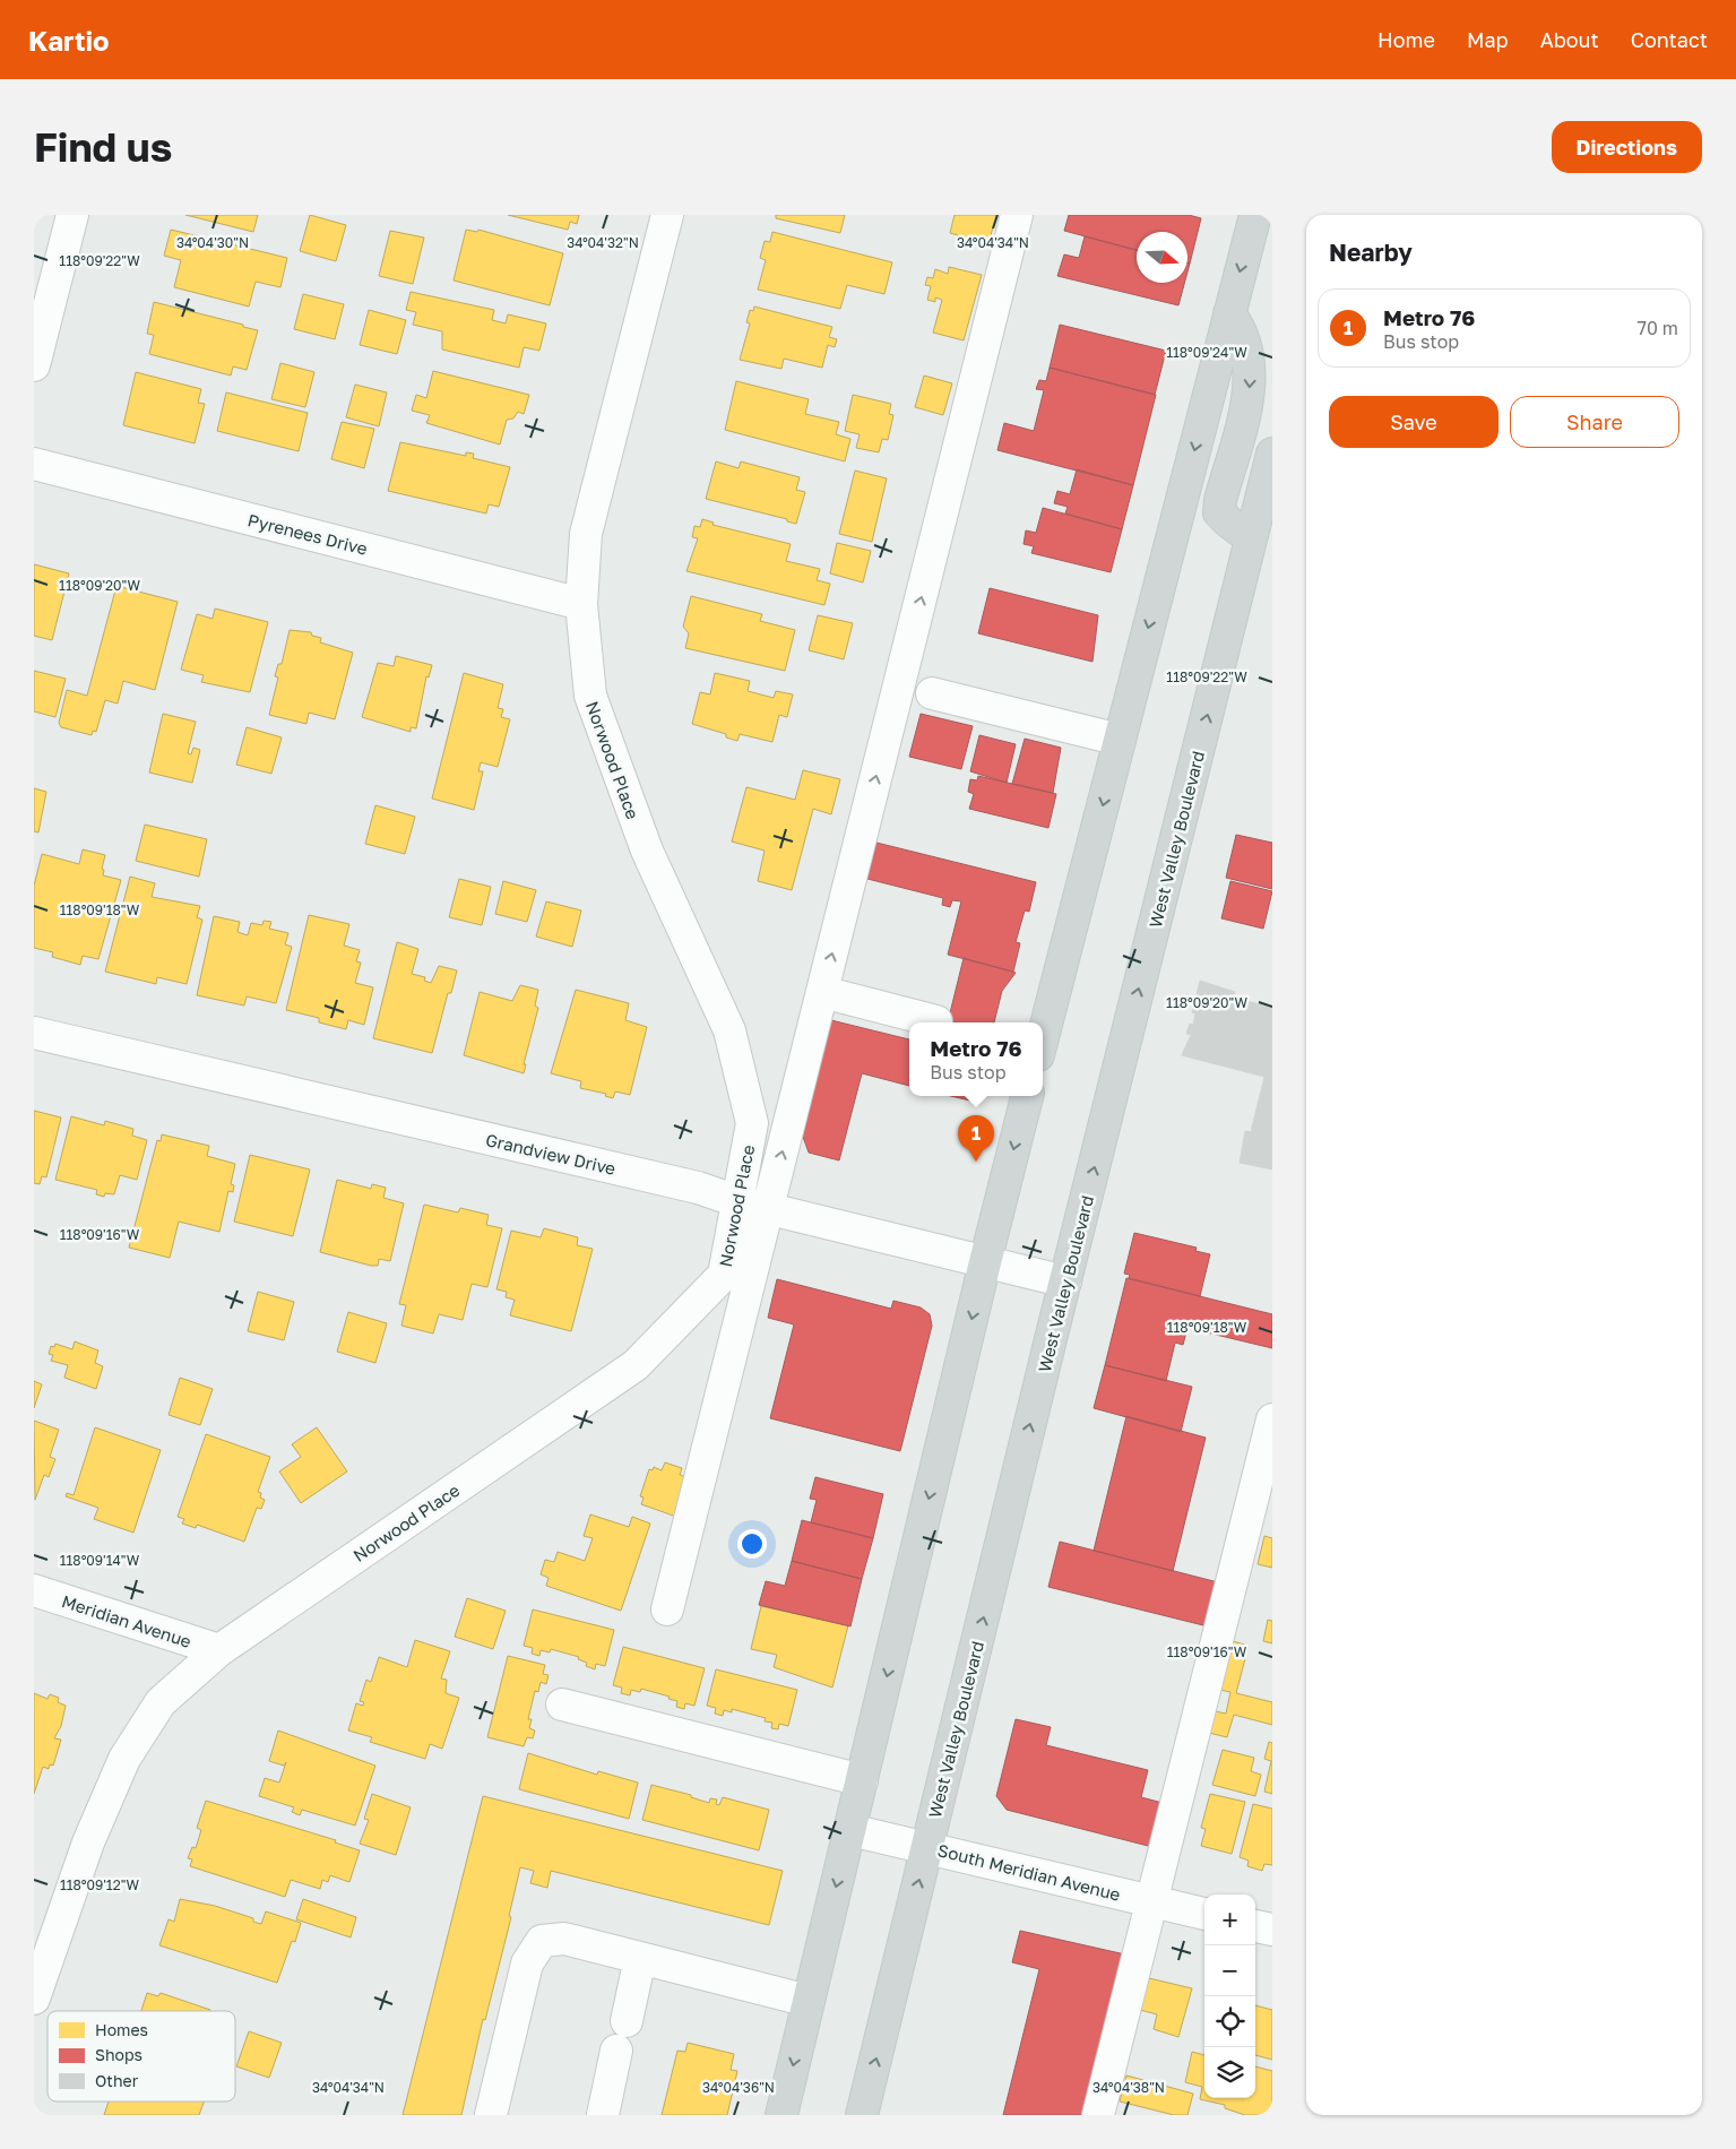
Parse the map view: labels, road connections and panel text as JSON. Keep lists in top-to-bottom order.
{
  "streets": {
    "main road": ["West Valley Boulevard"],
    "street": [
      "Pyrenees Drive",
      "Norwood Place",
      "Grandview Drive",
      "Meridian Avenue",
      "South Meridian Avenue"
    ]
  },
  "crossings": [
    ["Pyrenees Drive", "Norwood Place"],
    ["Norwood Place", "Grandview Drive"],
    ["Norwood Place", "Meridian Avenue"],
    ["West Valley Boulevard", "Grandview Drive"],
    ["West Valley Boulevard", "South Meridian Avenue"]
  ],
  "legend": ["Homes", "Shops", "Other"],
  "north": "right",
  "page": {
    "header": "Kartio",
    "nav": [
      "Home",
      "Map",
      "About",
      "Contact"
    ],
    "buttons": [
      "Directions",
      ["Save", "Share"]
    ],
    "title": "Find us",
    "heading": "Nearby",
    "list": [
      {
        "mark": "1",
        "name": "Metro 76",
        "note": "Bus stop",
        "value": "70 m"
      }
    ],
    "popup": ["Metro 76", "Bus stop"],
    "pins": "1",
    "map_buttons": ["+", "−"]
  },
  "coordinates": [
    "34°04'30\"N",
    "34°04'32\"N",
    "34°04'34\"N",
    "118°09'22\"W",
    "118°09'24\"W",
    "118°09'20\"W",
    "118°09'18\"W",
    "118°09'16\"W",
    "118°09'14\"W",
    "118°09'12\"W",
    "34°04'36\"N",
    "34°04'38\"N"
  ]
}
